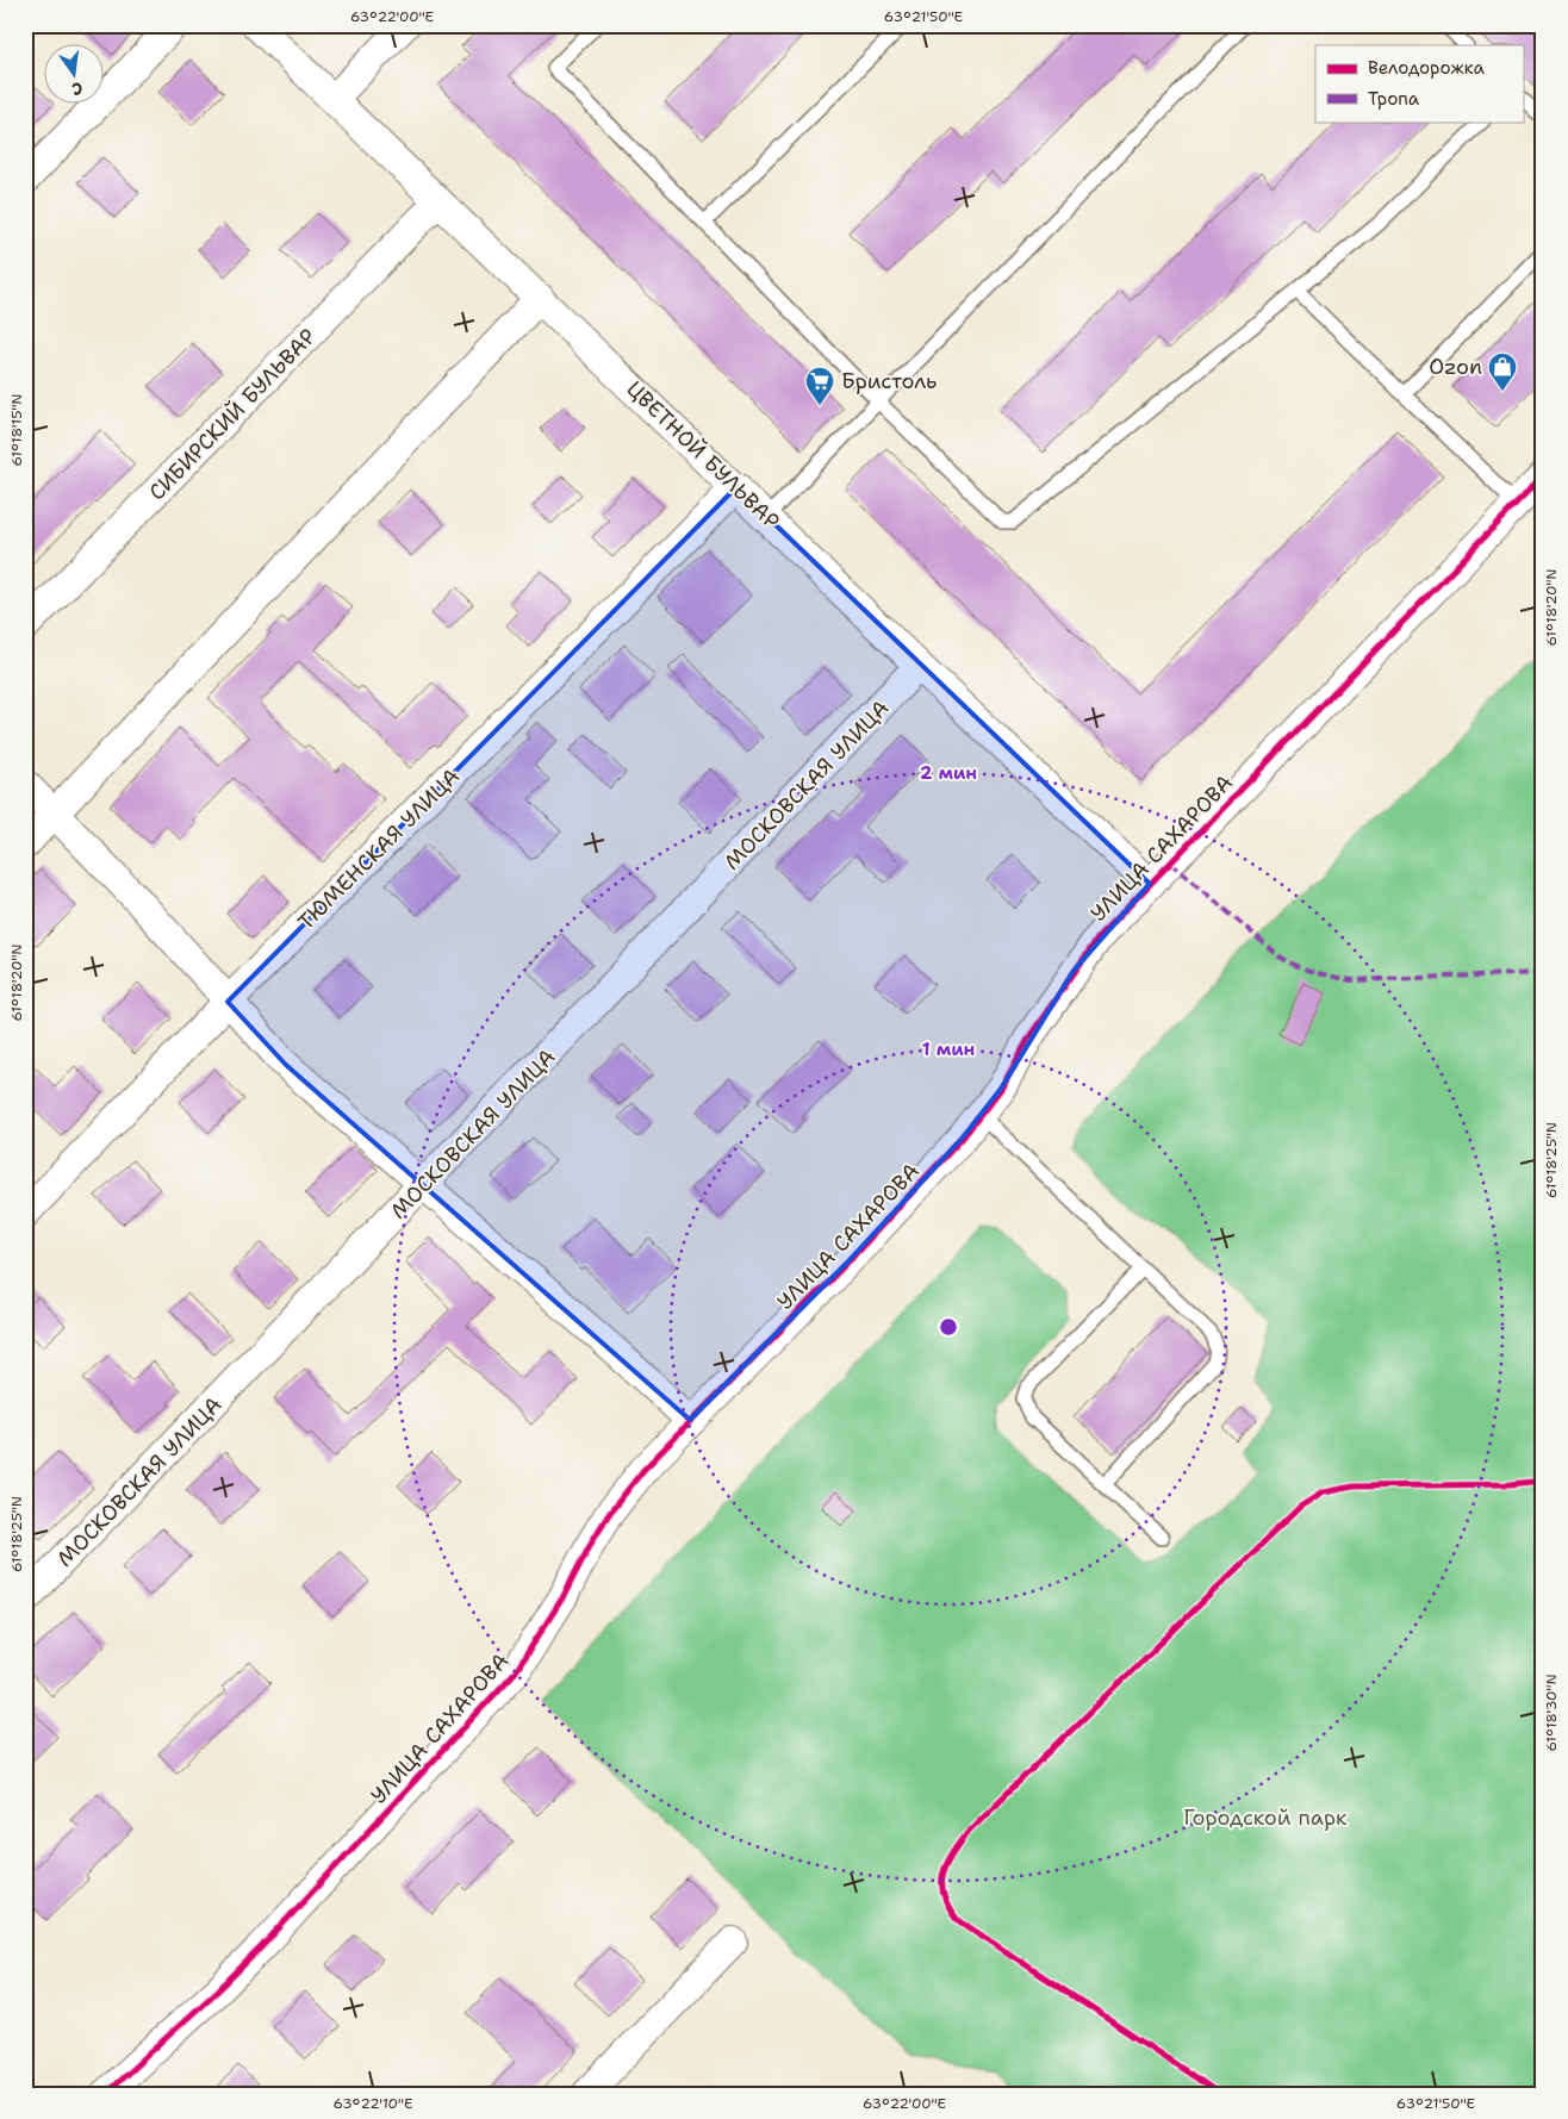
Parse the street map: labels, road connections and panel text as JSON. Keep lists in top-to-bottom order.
{
  "streets": {
    "street": [
      "СИБИРСКИЙ БУЛЬВАР",
      "ЦВЕТНОЙ БУЛЬВАР",
      "МОСКОВСКАЯ УЛИЦА",
      "УЛИЦА САХАРОВА",
      "ТЮМЕНСКАЯ УЛИЦА"
    ]
  },
  "crossings": [
    ["СИБИРСКИЙ БУЛЬВАР", "ЦВЕТНОЙ БУЛЬВАР"],
    ["ЦВЕТНОЙ БУЛЬВАР", "МОСКОВСКАЯ УЛИЦА"],
    ["ЦВЕТНОЙ БУЛЬВАР", "УЛИЦА САХАРОВА"],
    ["ЦВЕТНОЙ БУЛЬВАР", "ТЮМЕНСКАЯ УЛИЦА"]
  ],
  "parks": ["Городской парк"],
  "places": {
    "shop": ["Ozon"],
    "supermarket": ["Бристоль"]
  },
  "legend": ["Велодорожка", "Тропа"],
  "north": "bottom",
  "coordinates": [
    "63°22'00\"E",
    "63°21'50\"E",
    "61°18'15\"N",
    "61°18'20\"N",
    "61°18'25\"N",
    "61°18'30\"N",
    "63°22'10\"E"
  ],
  "rings": ["2 мин", "1 мин"]
}
